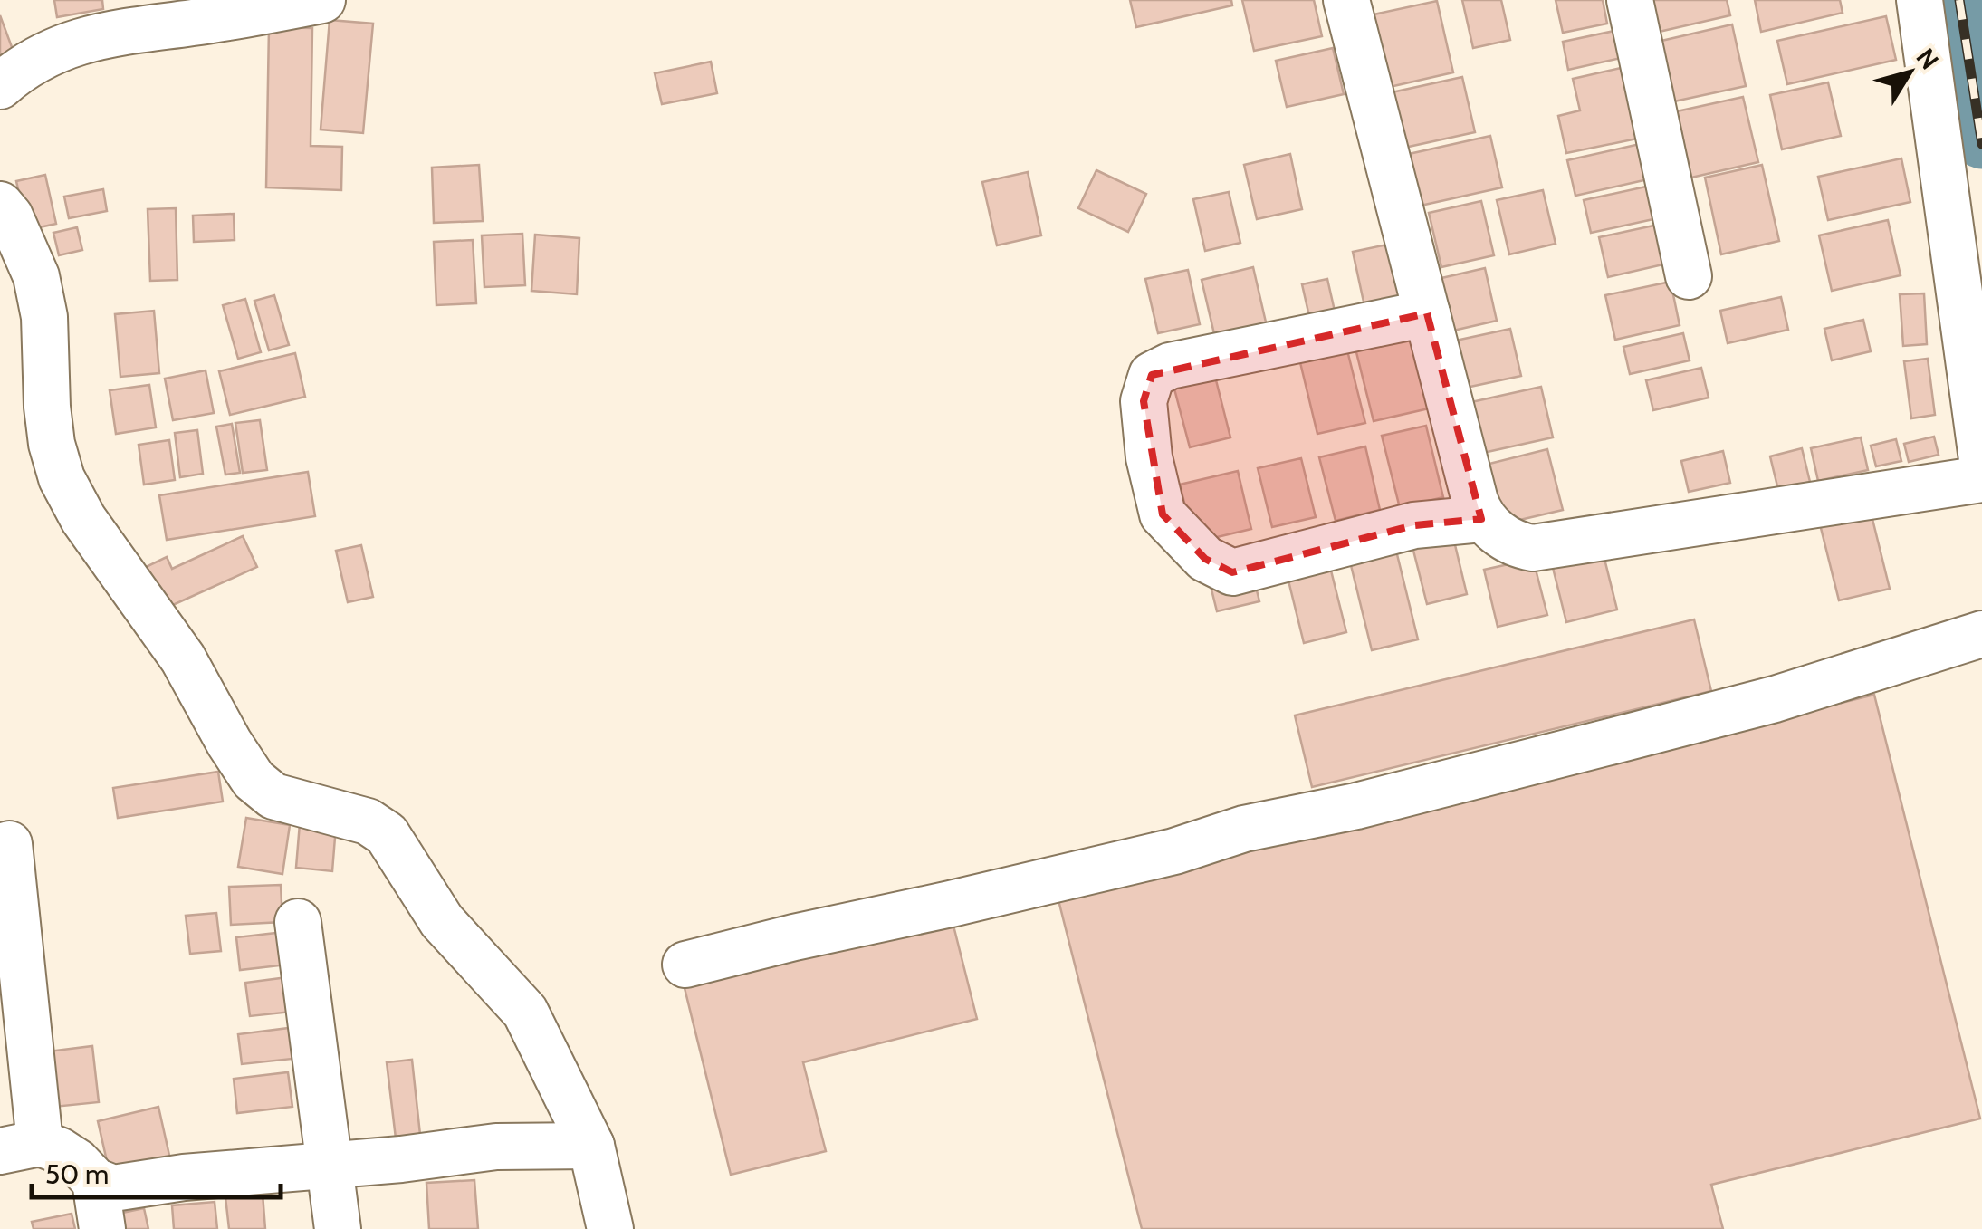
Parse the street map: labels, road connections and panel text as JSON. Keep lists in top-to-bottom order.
{
  "scale_bar": "50 m",
  "north": "top right"
}
